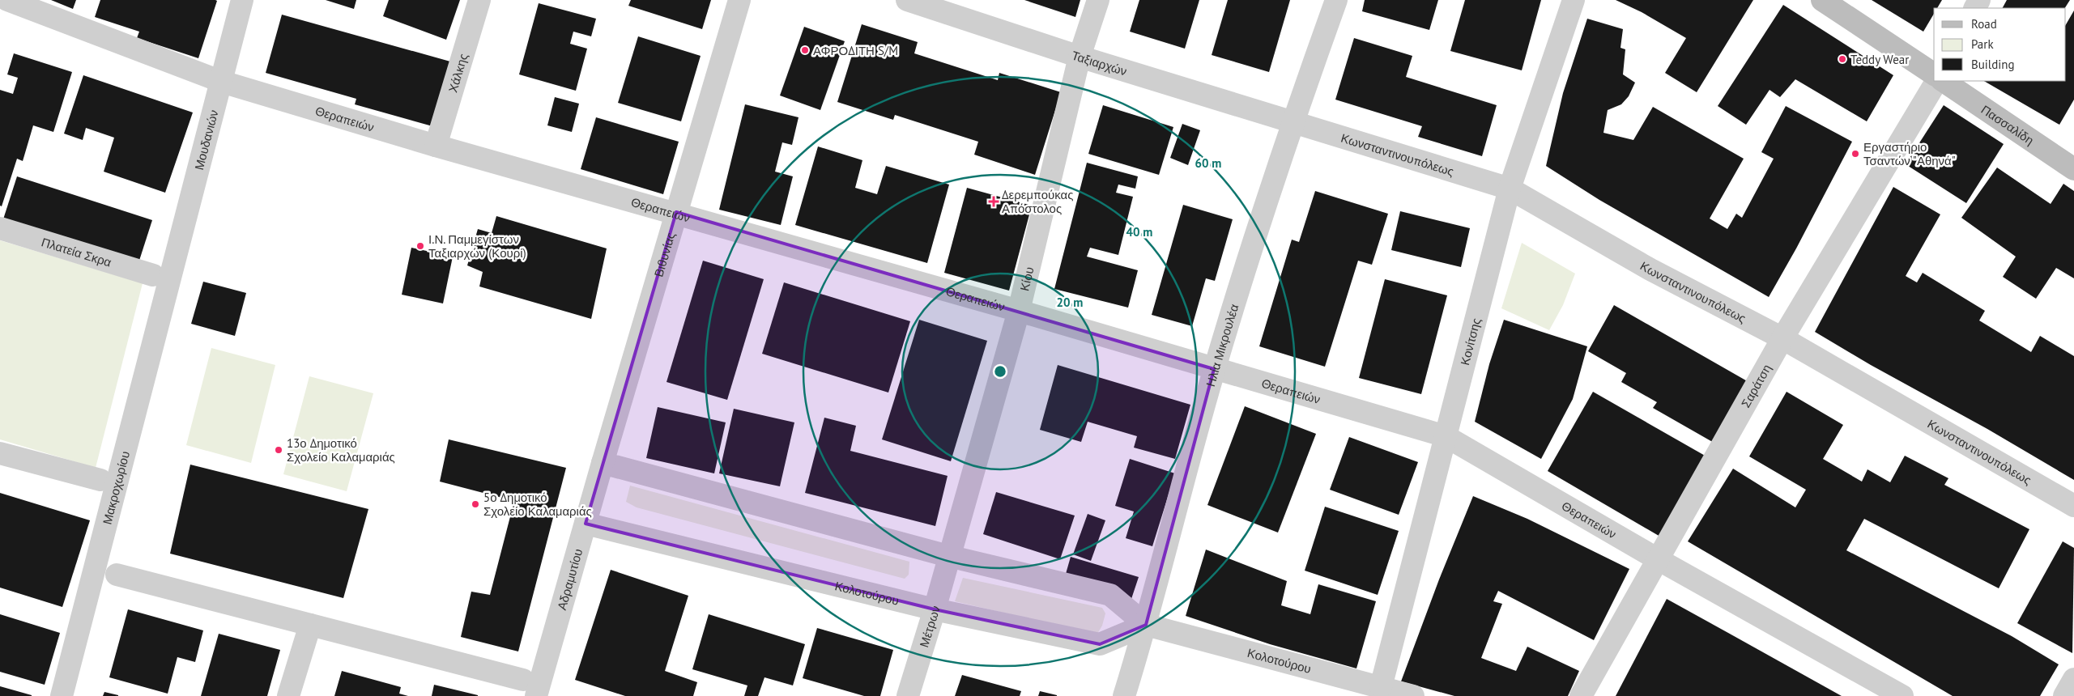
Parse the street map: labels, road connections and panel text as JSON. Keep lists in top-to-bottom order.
{
  "streets": {
    "main road": ["Πασσαλίδη"],
    "street": [
      "Ταξιαρχών",
      "Χάλκης",
      "Θεραπειών",
      "Μουδανιών",
      "Κωνσταντινουπόλεως",
      "Πλατεία Σκρα",
      "Βιθυνίας",
      "Κίου",
      "Κονίτσης",
      "Ηλία Μικρουλέα",
      "Σαράτση",
      "Μακροχωρίου",
      "Αδραμυτίου",
      "Κολοτούρου",
      "Μέτρων"
    ]
  },
  "crossings": [
    ["Ταξιαρχών", "Κωνσταντινουπόλεως"],
    ["Ταξιαρχών", "Κίου"],
    ["Ταξιαρχών", "Ηλία Μικρουλέα"],
    ["Χάλκης", "Θεραπειών"],
    ["Θεραπειών", "Μουδανιών"],
    ["Θεραπειών", "Βιθυνίας"],
    ["Θεραπειών", "Κίου"],
    ["Θεραπειών", "Κονίτσης"],
    ["Θεραπειών", "Ηλία Μικρουλέα"],
    ["Θεραπειών", "Σαράτση"],
    ["Μουδανιών", "Πλατεία Σκρα"],
    ["Μουδανιών", "Μακροχωρίου"],
    ["Κωνσταντινουπόλεως", "Κονίτσης"],
    ["Κωνσταντινουπόλεως", "Ηλία Μικρουλέα"],
    ["Κωνσταντινουπόλεως", "Σαράτση"],
    ["Πλατεία Σκρα", "Μακροχωρίου"],
    ["Βιθυνίας", "Αδραμυτίου"],
    ["Βιθυνίας", "Κολοτούρου"],
    ["Κίου", "Κολοτούρου"],
    ["Κίου", "Μέτρων"],
    ["Κονίτσης", "Κολοτούρου"],
    ["Ηλία Μικρουλέα", "Κολοτούρου"],
    ["Αδραμυτίου", "Κολοτούρου"],
    ["Κολοτούρου", "Μέτρων"]
  ],
  "places": {
    "other": [
      "ΑΦΡΟΔΙΤΗ S/M",
      "Teddy Wear",
      "Εργαστήριο Τσαντών \"Αθηνά\"",
      "Ι.Ν. Παμμεγίστων Ταξιαρχών (Κουρί)",
      "13ο Δημοτικό Σχολείο Καλαμαριάς",
      "5ο Δημοτικό Σχολείο Καλαμαριάς"
    ],
    "health": ["Δερεμπούκας Απόστολος"]
  },
  "legend": ["Road", "Park", "Building"],
  "rings": ["60 m", "40 m", "20 m"]
}
